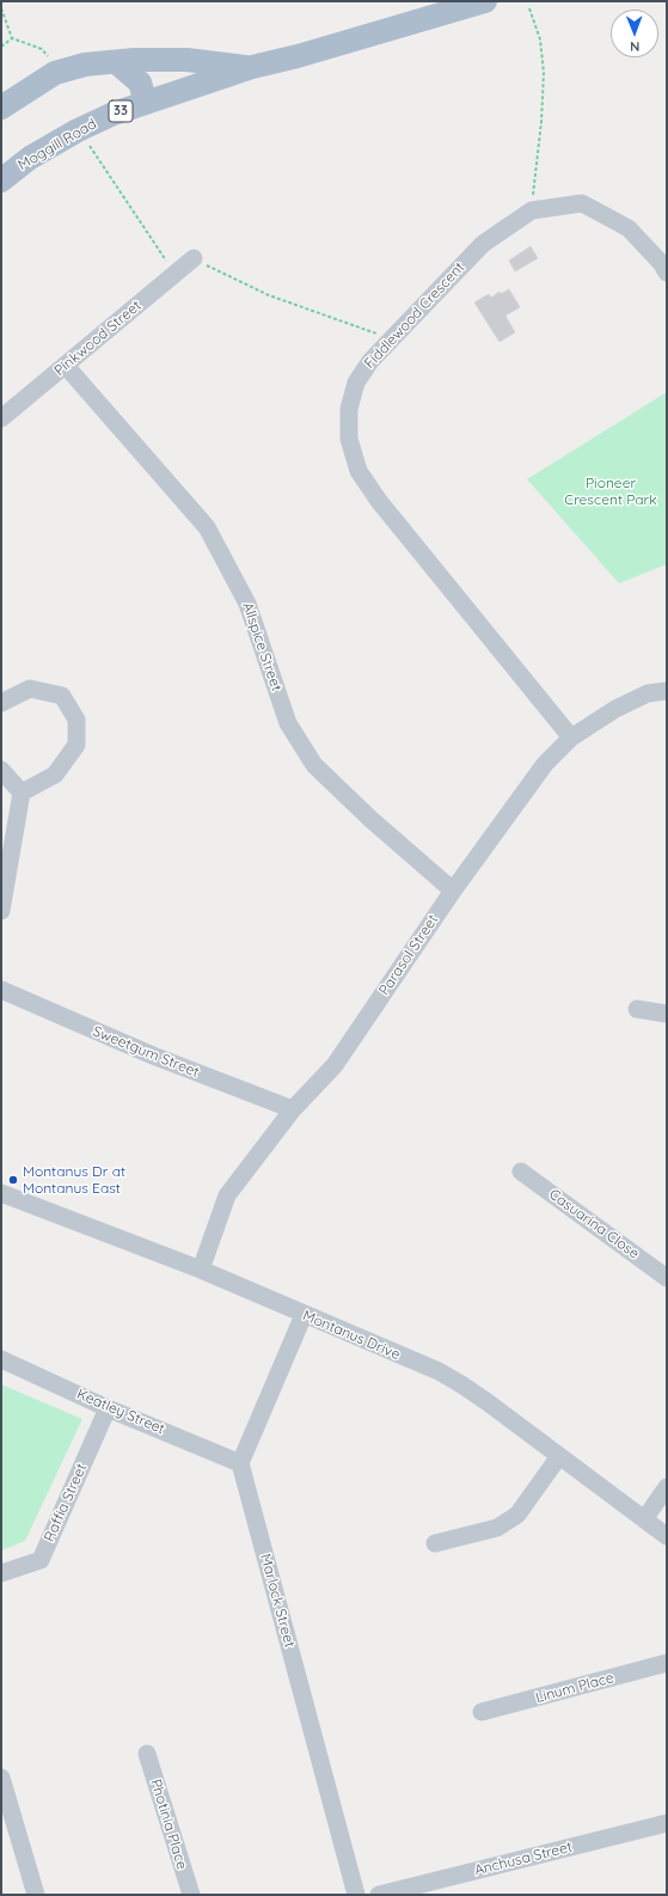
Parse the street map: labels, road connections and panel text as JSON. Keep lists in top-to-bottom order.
{
  "streets": {
    "main road": ["33", "Moggill Road"],
    "street": [
      "Fiddlewood Crescent",
      "Pinkwood Street",
      "Allspice Street",
      "Parasol Street",
      "Sweetgum Street",
      "Casuarina Close",
      "Montanus Drive",
      "Keatley Street",
      "Raffia Street",
      "Marlock Street",
      "Linum Place",
      "Photinia Place",
      "Anchusa Street"
    ]
  },
  "crossings": [
    ["Fiddlewood Crescent", "Parasol Street"],
    ["Pinkwood Street", "Allspice Street"],
    ["Allspice Street", "Parasol Street"],
    ["Parasol Street", "Sweetgum Street"],
    ["Parasol Street", "Montanus Drive"],
    ["Keatley Street", "Raffia Street"],
    ["Keatley Street", "Marlock Street"]
  ],
  "parks": ["Pioneer Crescent Park"],
  "places": ["Montanus Dr at Montanus East"],
  "north": "bottom"
}
